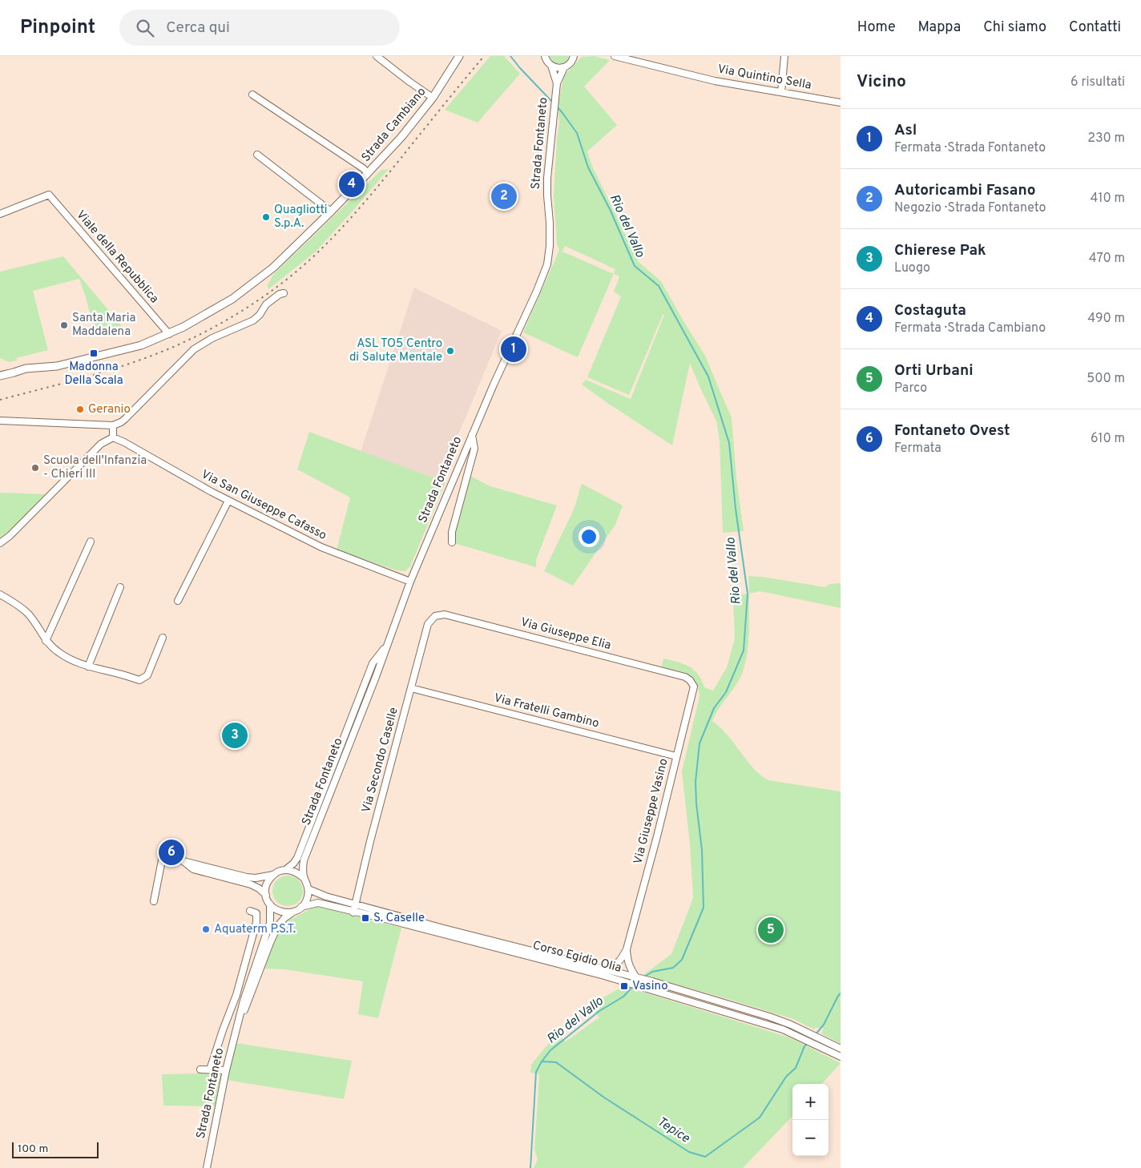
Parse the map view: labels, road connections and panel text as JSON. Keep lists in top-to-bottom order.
{
  "streets": {
    "main road": ["Strada Cambiano"],
    "street": [
      "Via Quintino Sella",
      "Strada Fontaneto",
      "Viale della Repubblica",
      "Via San Giuseppe Cafasso",
      "Via Giuseppe Elia",
      "Via Fratelli Gambino",
      "Via Secondo Caselle",
      "Via Giuseppe Vasino",
      "Corso Egidio Olia"
    ]
  },
  "crossings": [
    ["Strada Cambiano", "Viale della Repubblica"],
    ["Strada Fontaneto", "Via San Giuseppe Cafasso"],
    ["Strada Fontaneto", "Corso Egidio Olia"],
    ["Via Giuseppe Elia", "Via Secondo Caselle"],
    ["Via Giuseppe Elia", "Via Giuseppe Vasino"],
    ["Via Fratelli Gambino", "Via Secondo Caselle"],
    ["Via Fratelli Gambino", "Via Giuseppe Vasino"],
    ["Via Secondo Caselle", "Corso Egidio Olia"],
    ["Via Giuseppe Vasino", "Corso Egidio Olia"]
  ],
  "water": ["Rio del Vallo", "Tepice"],
  "places": {
    "other": [
      "Quagliotti S.p.A.",
      "Santa Maria Maddalena",
      "ASL TO5 Centro di Salute Mentale",
      "Geranio",
      "Scuola dell'Infanzia - Chieri III",
      "Aquaterm P.S.T."
    ],
    "transit": ["Madonna Della Scala", "S. Caselle", "Vasino"]
  },
  "scale_bar": "100 m",
  "page": {
    "header": "Pinpoint",
    "search": "Cerca qui",
    "nav": [
      "Home",
      "Mappa",
      "Chi siamo",
      "Contatti"
    ],
    "heading": ["Vicino", "6 risultati"],
    "list": [
      {
        "mark": "1",
        "name": "Asl",
        "note": "Fermata · Strada Fontaneto",
        "value": "230 m"
      },
      {
        "mark": "2",
        "name": "Autoricambi Fasano",
        "note": "Negozio · Strada Fontaneto",
        "value": "410 m"
      },
      {
        "mark": "3",
        "name": "Chierese Pak",
        "note": "Luogo",
        "value": "470 m"
      },
      {
        "mark": "4",
        "name": "Costaguta",
        "note": "Fermata · Strada Cambiano",
        "value": "490 m"
      },
      {
        "mark": "5",
        "name": "Orti Urbani",
        "note": "Parco",
        "value": "500 m"
      },
      {
        "mark": "6",
        "name": "Fontaneto Ovest",
        "note": "Fermata",
        "value": "610 m"
      }
    ],
    "pins": [
      "4",
      "2",
      "1",
      "3",
      "6",
      "5"
    ],
    "map_buttons": ["+", "−"],
    "scale": "100 m"
  }
}
